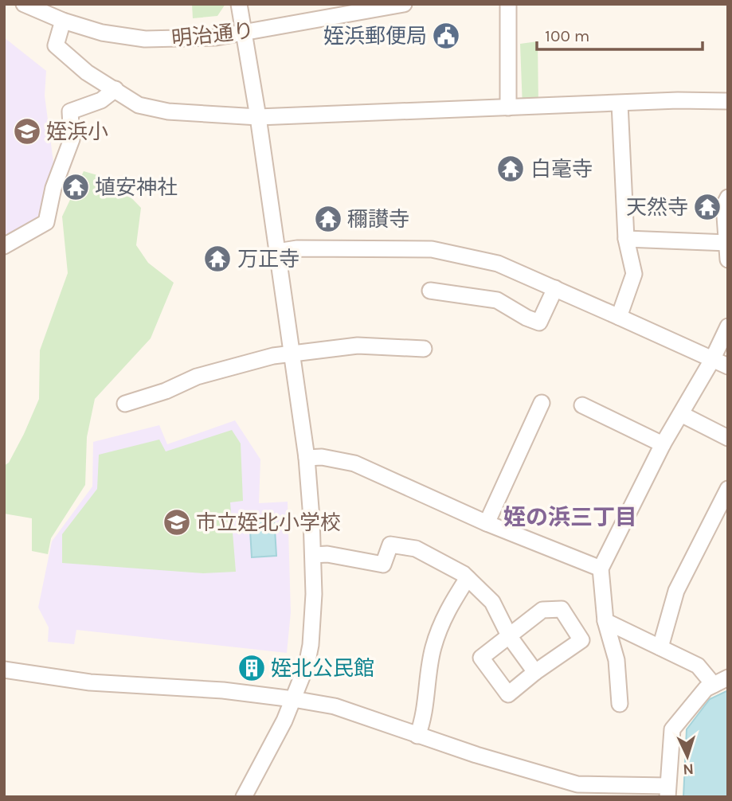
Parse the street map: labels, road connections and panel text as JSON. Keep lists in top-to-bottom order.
{
  "streets": {
    "street": ["明治通り"]
  },
  "districts": ["姪の浜三丁目"],
  "places": {
    "public building": ["姪浜郵便局"],
    "school or university": ["姪浜小", "市立姪北小学校"],
    "temple": [
      "白毫寺",
      "埴安神社",
      "天然寺",
      "穪讃寺",
      "万正寺"
    ],
    "building": ["姪北公民館"]
  },
  "scale_bar": "100 m",
  "north": "bottom"
}
